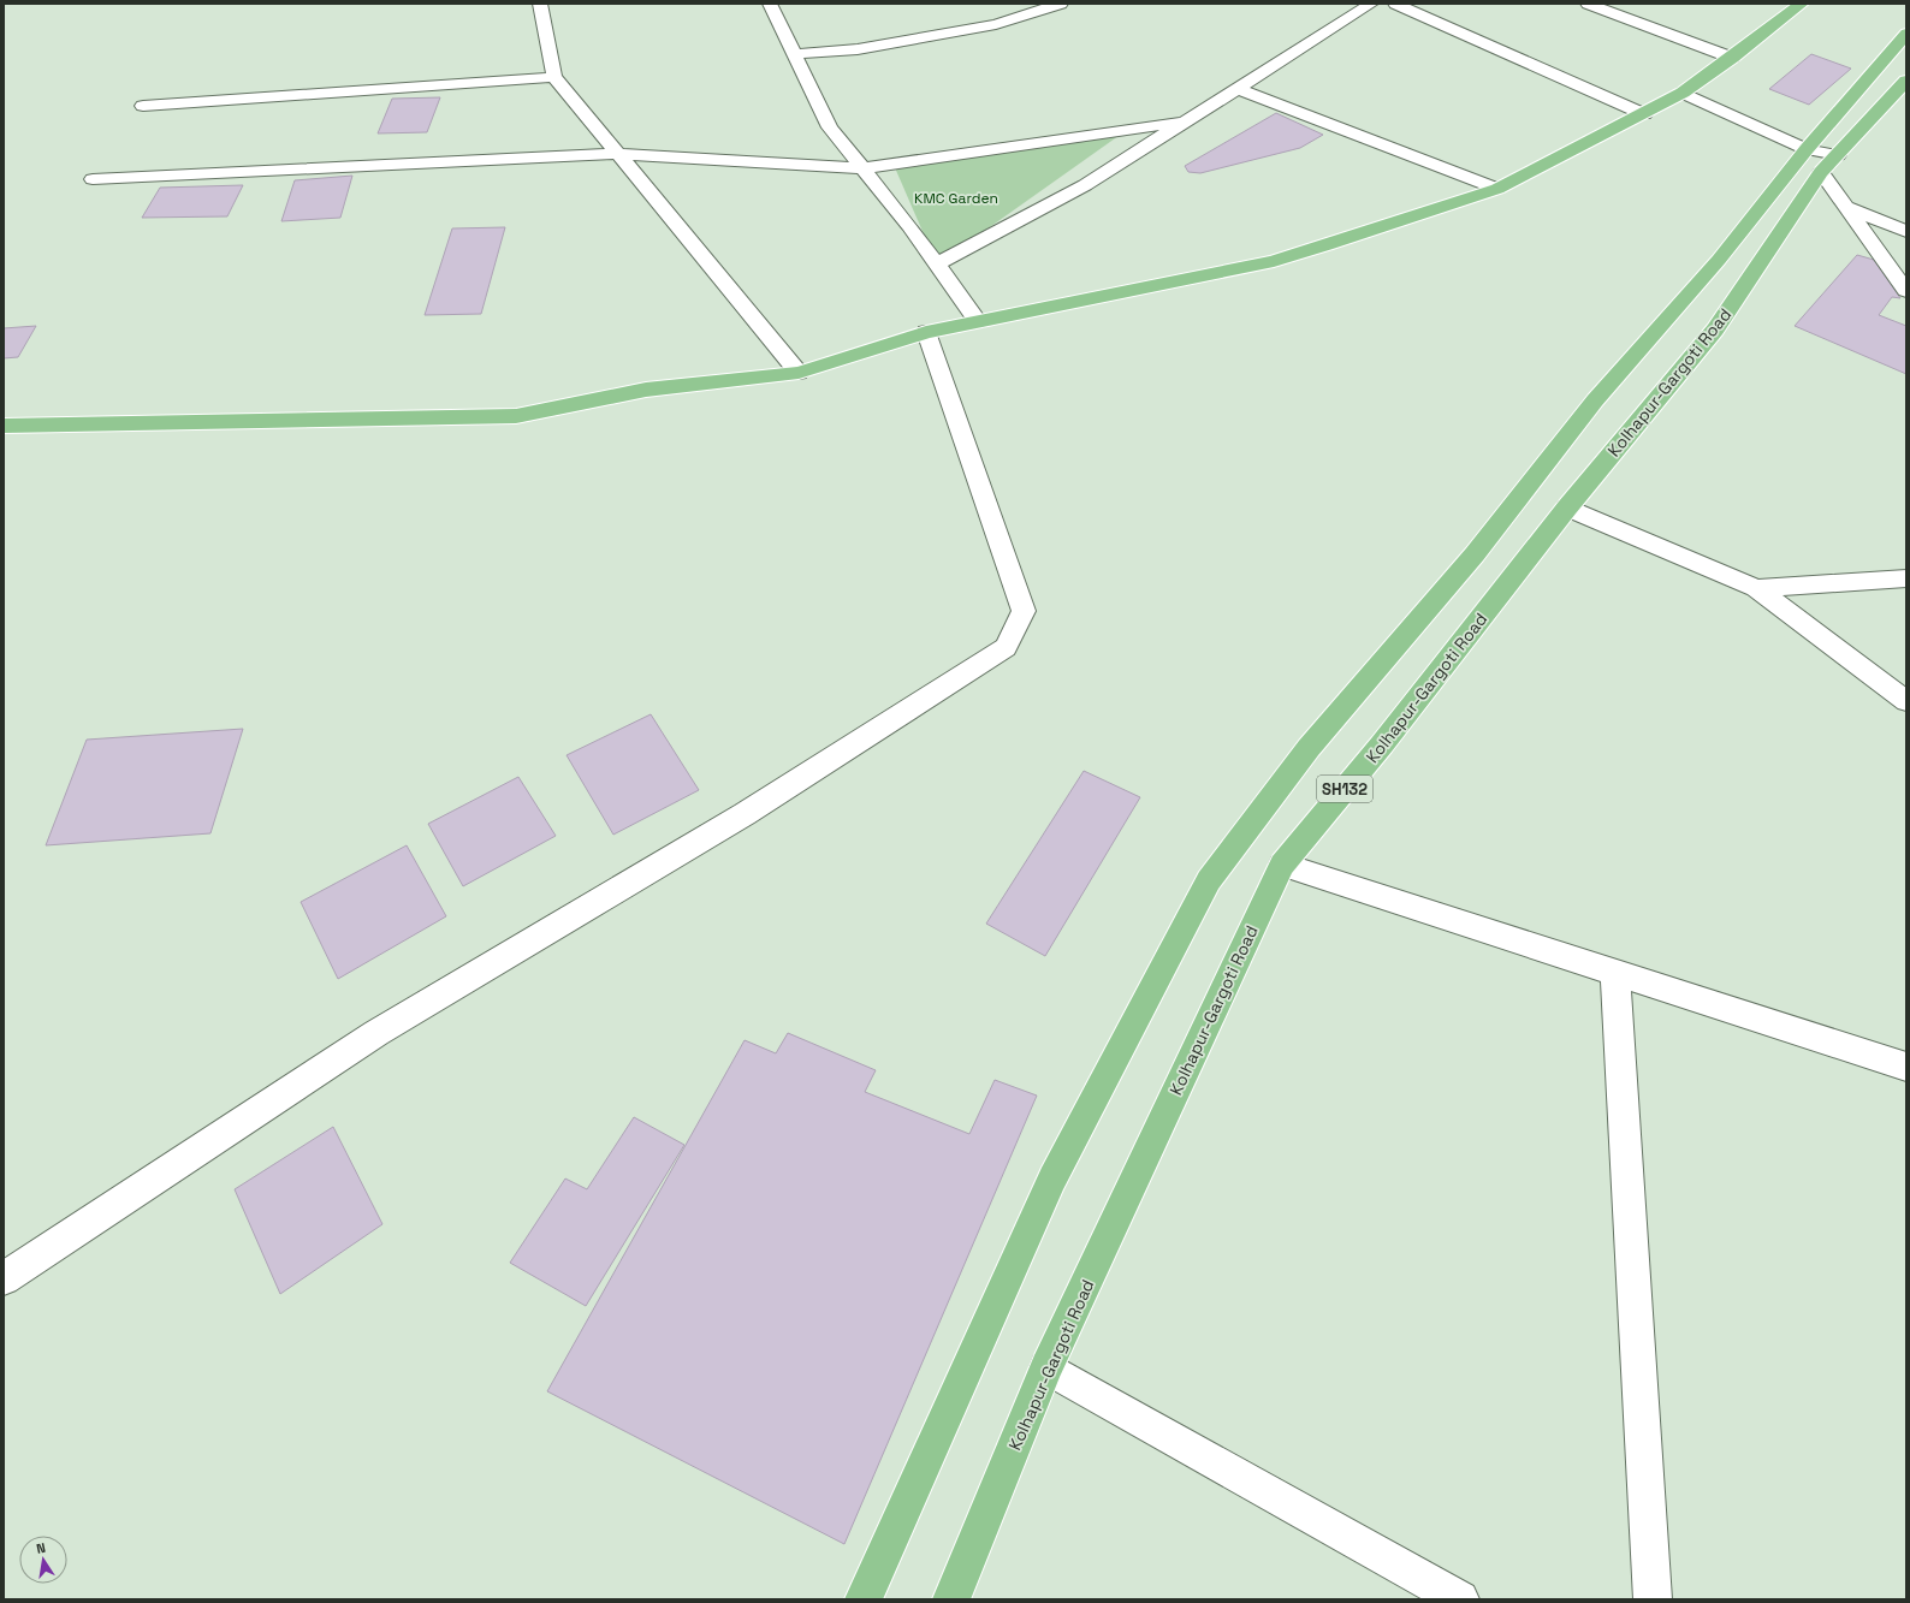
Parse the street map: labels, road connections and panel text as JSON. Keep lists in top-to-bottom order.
{
  "streets": {
    "main road": ["Kolhapur-Gargoti Road", "SH132"]
  },
  "parks": ["KMC Garden"],
  "north": "top"
}
